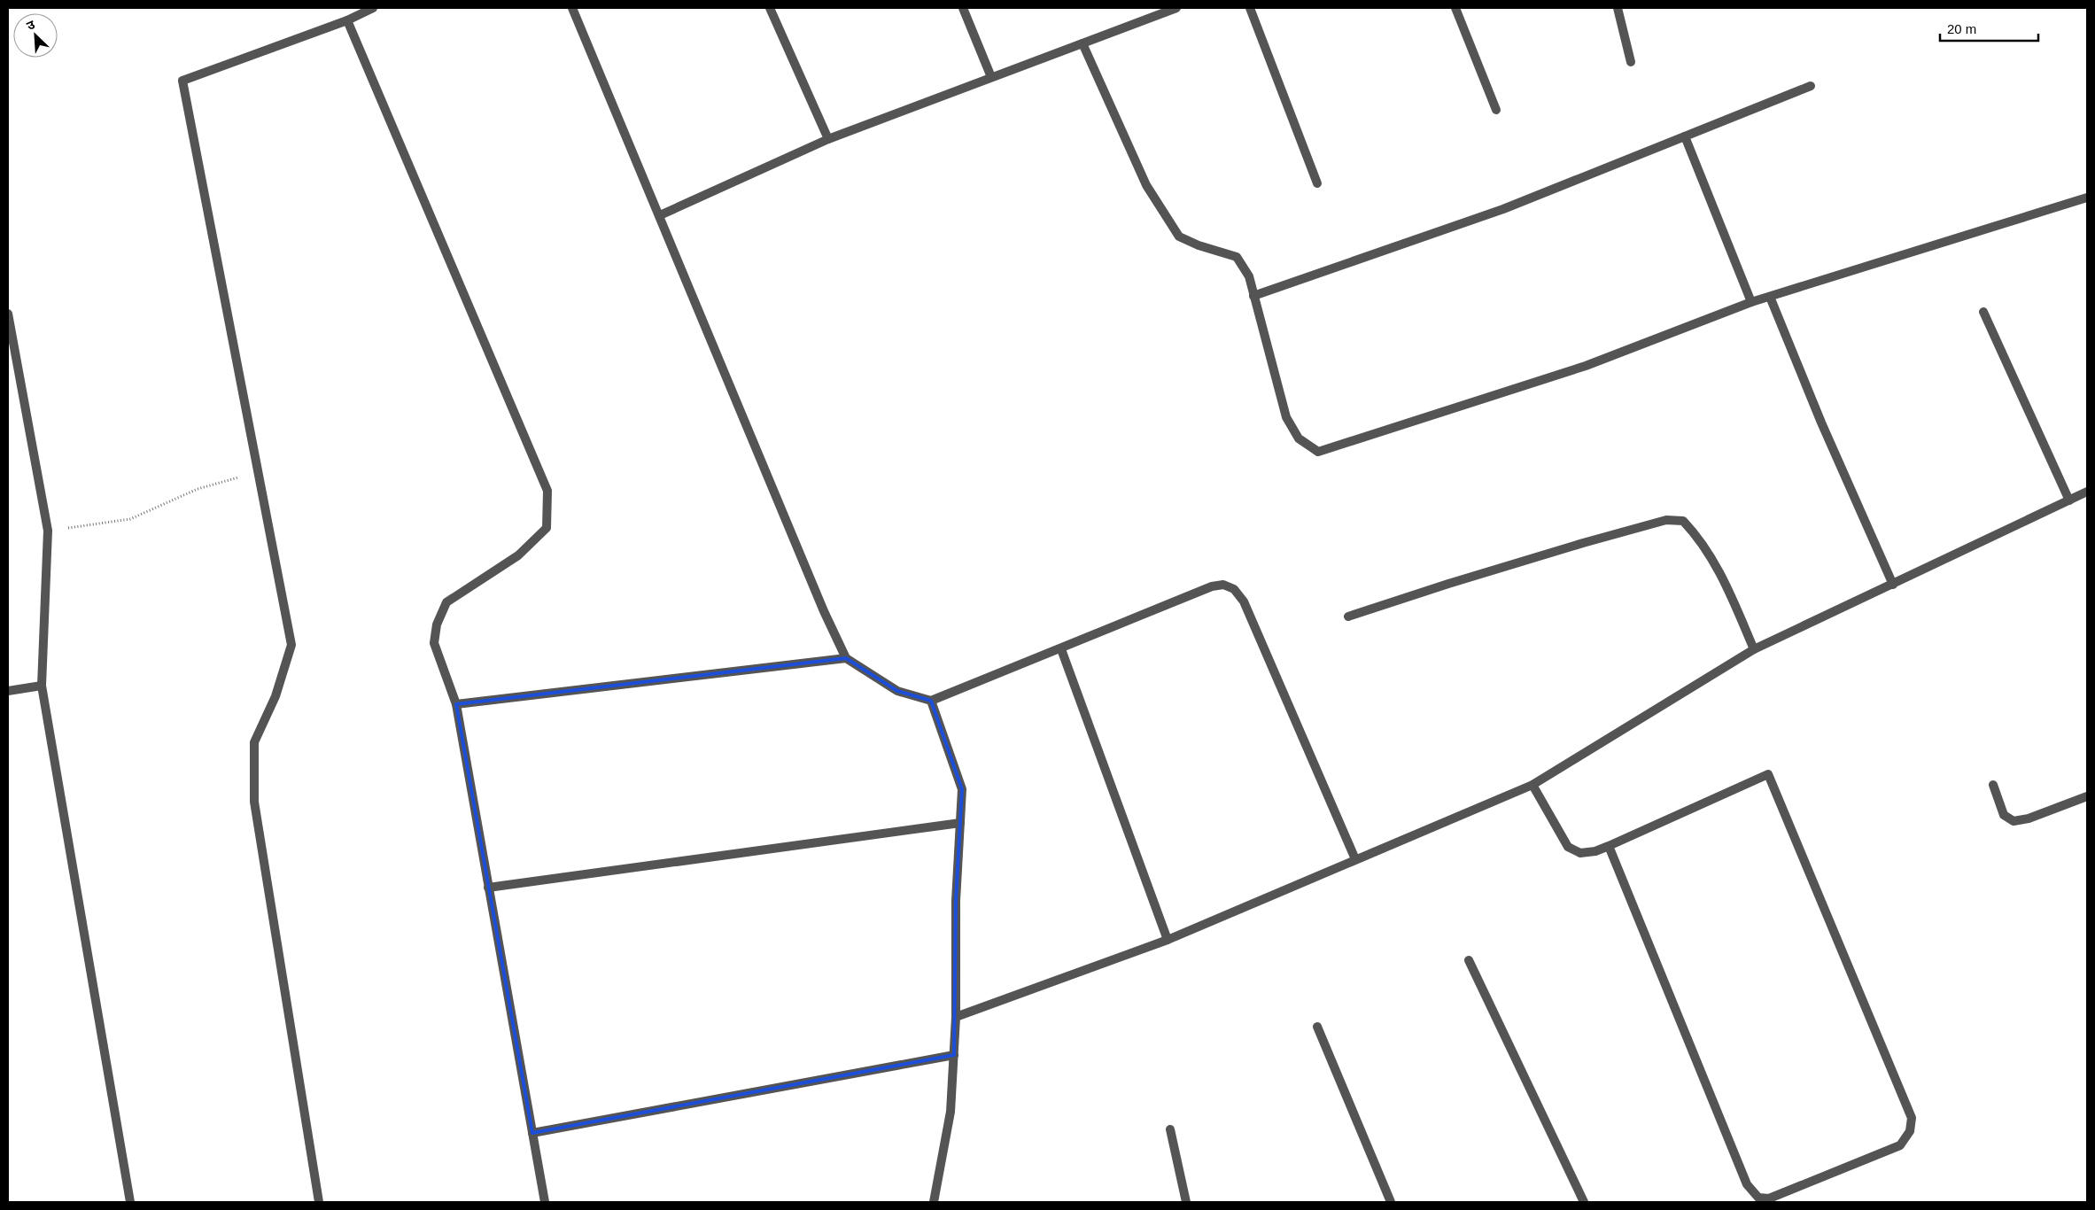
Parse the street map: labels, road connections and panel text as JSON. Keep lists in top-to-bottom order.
{
  "scale_bar": "20 m",
  "north": "top left"
}
